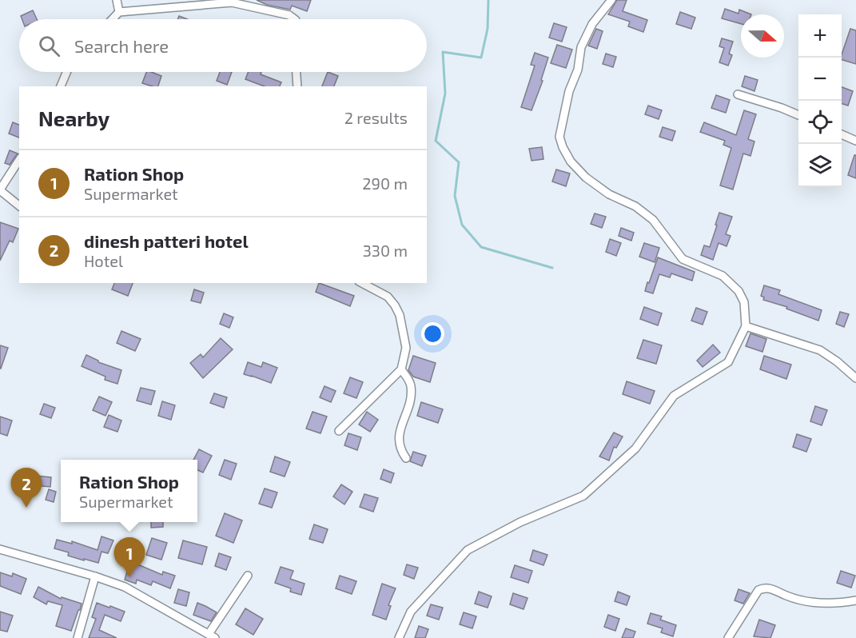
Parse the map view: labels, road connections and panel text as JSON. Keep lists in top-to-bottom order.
{
  "north": "right",
  "page": {
    "map_buttons": ["+", "−"],
    "search": "Search here",
    "heading": ["Nearby", "2 results"],
    "list": [
      {
        "mark": "1",
        "name": "Ration Shop",
        "note": "Supermarket",
        "value": "290 m"
      },
      {
        "mark": "2",
        "name": "dinesh patteri hotel",
        "note": "Hotel",
        "value": "330 m"
      }
    ],
    "popup": ["Ration Shop", "Supermarket"],
    "pins": ["2", "1"]
  }
}
